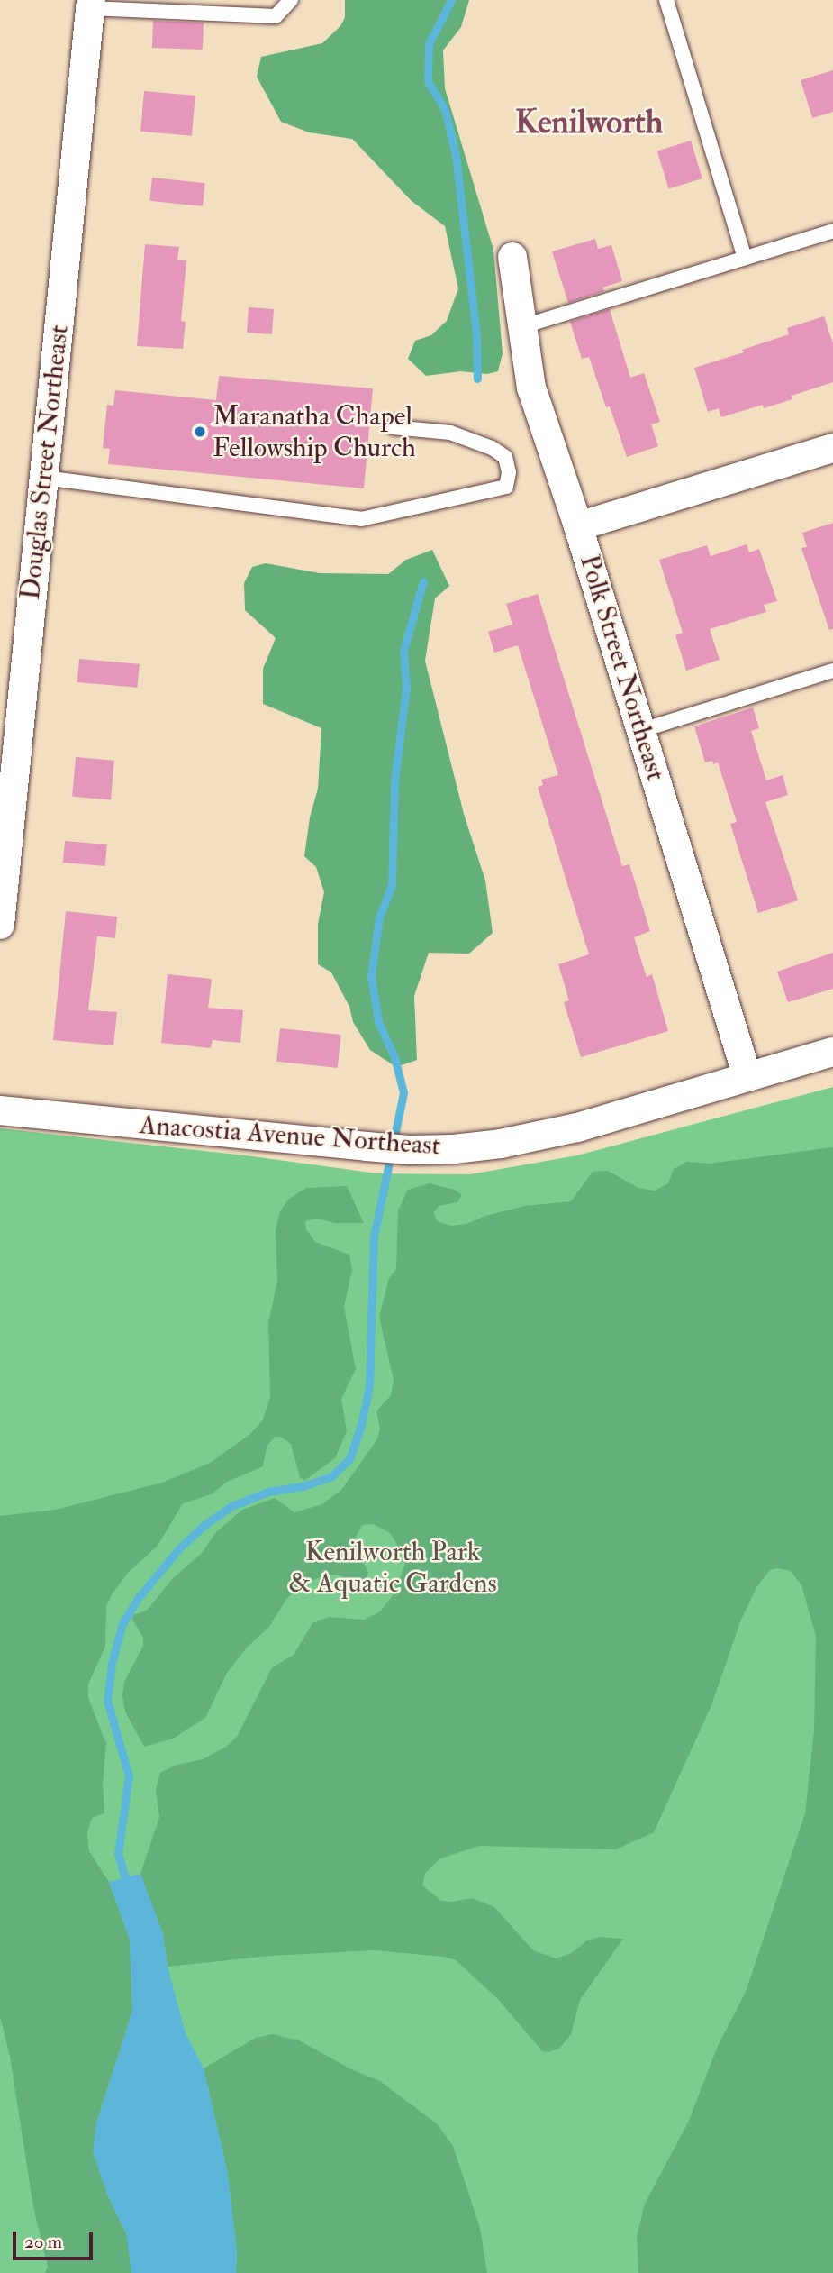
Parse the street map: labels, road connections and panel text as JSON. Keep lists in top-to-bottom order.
{
  "streets": {
    "street": ["Douglas Street Northeast", "Polk Street Northeast", "Anacostia Avenue Northeast"]
  },
  "crossings": [
    ["Polk Street Northeast", "Anacostia Avenue Northeast"]
  ],
  "districts": ["Kenilworth"],
  "parks": ["Kenilworth Park & Aquatic Gardens"],
  "places": ["Maranatha Chapel Fellowship Church"],
  "scale_bar": "20 m"
}
